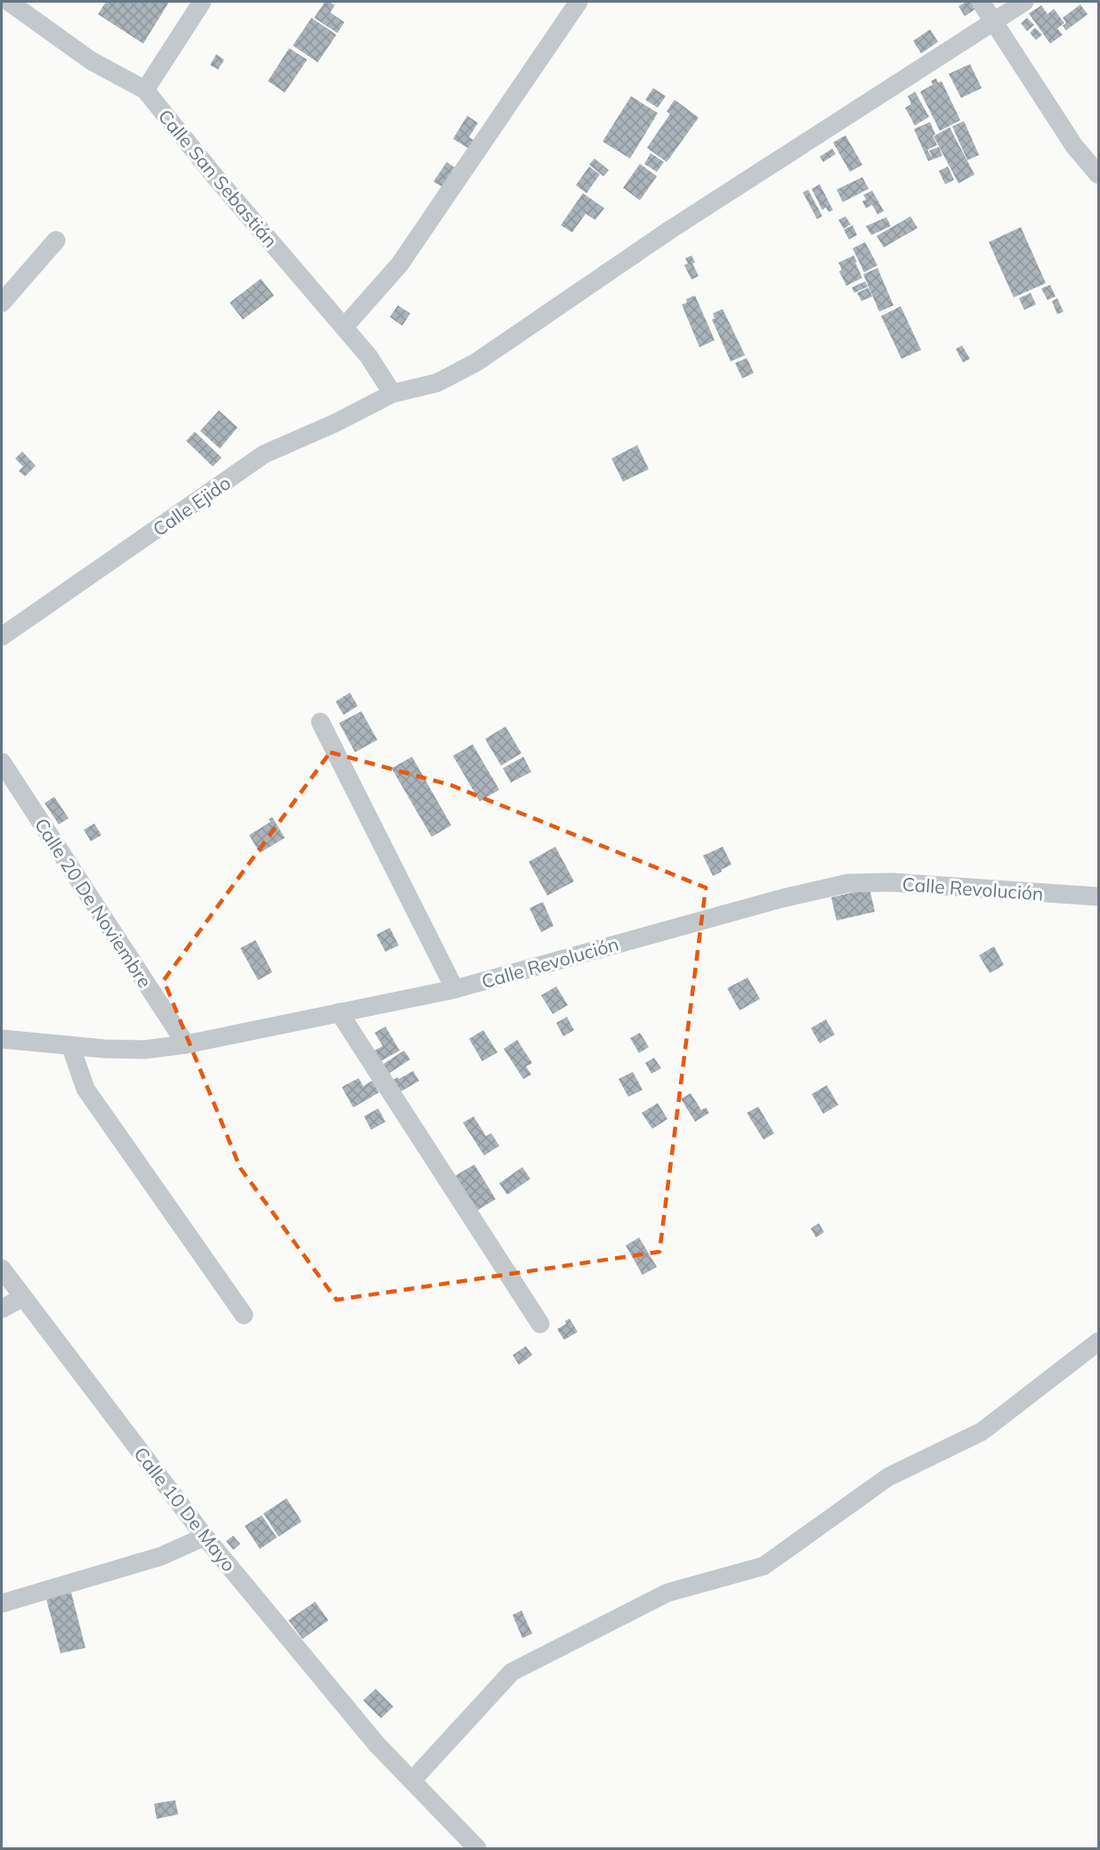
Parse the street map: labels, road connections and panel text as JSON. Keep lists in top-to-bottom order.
{
  "streets": {
    "street": [
      "Calle San Sebastián",
      "Calle Ejido",
      "Calle Revolución",
      "Calle 20 De Noviembre",
      "Calle 10 De Mayo"
    ]
  },
  "crossings": [
    ["Calle San Sebastián", "Calle Ejido"],
    ["Calle Revolución", "Calle 20 De Noviembre"]
  ]
}
